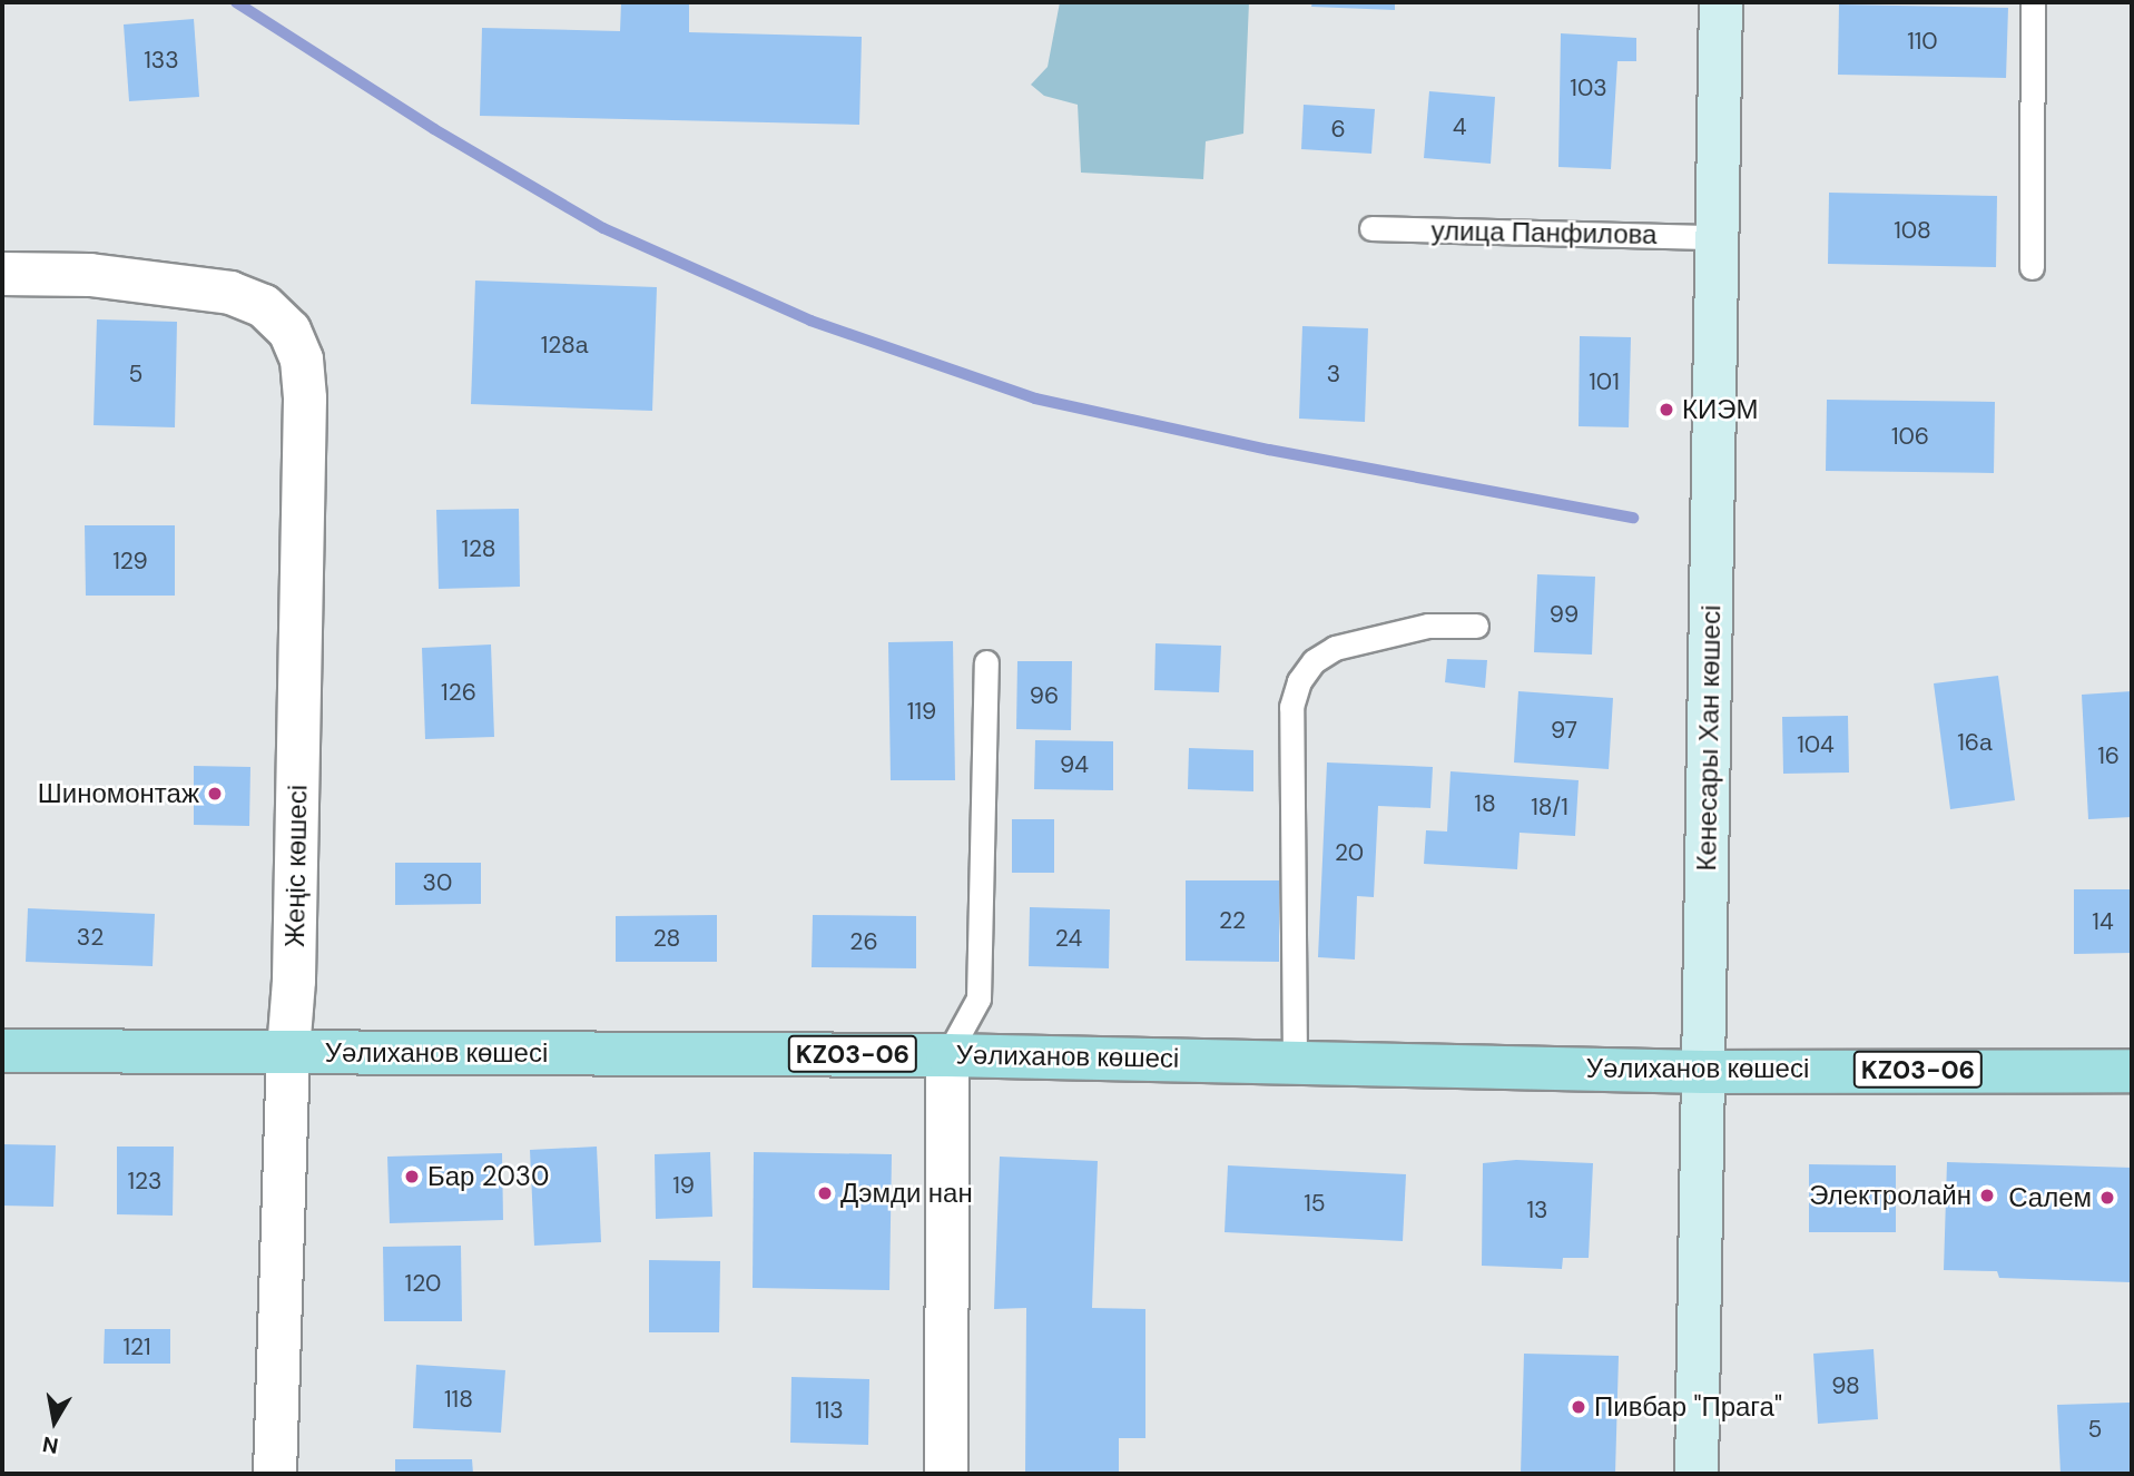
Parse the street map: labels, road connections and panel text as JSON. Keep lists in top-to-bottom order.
{
  "streets": {
    "main road": ["Кенесары Хан көшесі", "Уәлиханов көшесі", "KZ03-06"],
    "street": ["Жеңіс көшесі"],
    "lane": ["улица Панфилова"]
  },
  "crossings": [
    ["улица Панфилова", "Кенесары Хан көшесі"],
    ["Кенесары Хан көшесі", "Уәлиханов көшесі"],
    ["Жеңіс көшесі", "Уәлиханов көшесі"]
  ],
  "places": [
    "КИЭМ",
    "Шиномонтаж",
    "Бар 2030",
    "Дэмди нан",
    "Электролайн",
    "Салем",
    "Пивбар \"Прага\""
  ],
  "house_numbers": [
    "110",
    "133",
    "103",
    "4",
    "6",
    "108",
    "128а",
    "5",
    "3",
    "101",
    "106",
    "128",
    "129",
    "99",
    "126",
    "96",
    "119",
    "97",
    "16а",
    "104",
    "16",
    "94",
    "18",
    "18/1",
    "20",
    "30",
    "22",
    "14",
    "32",
    "28",
    "24",
    "26",
    "123",
    "19",
    "15",
    "13",
    "120",
    "121",
    "98",
    "118",
    "113",
    "5"
  ],
  "north": "bottom"
}
